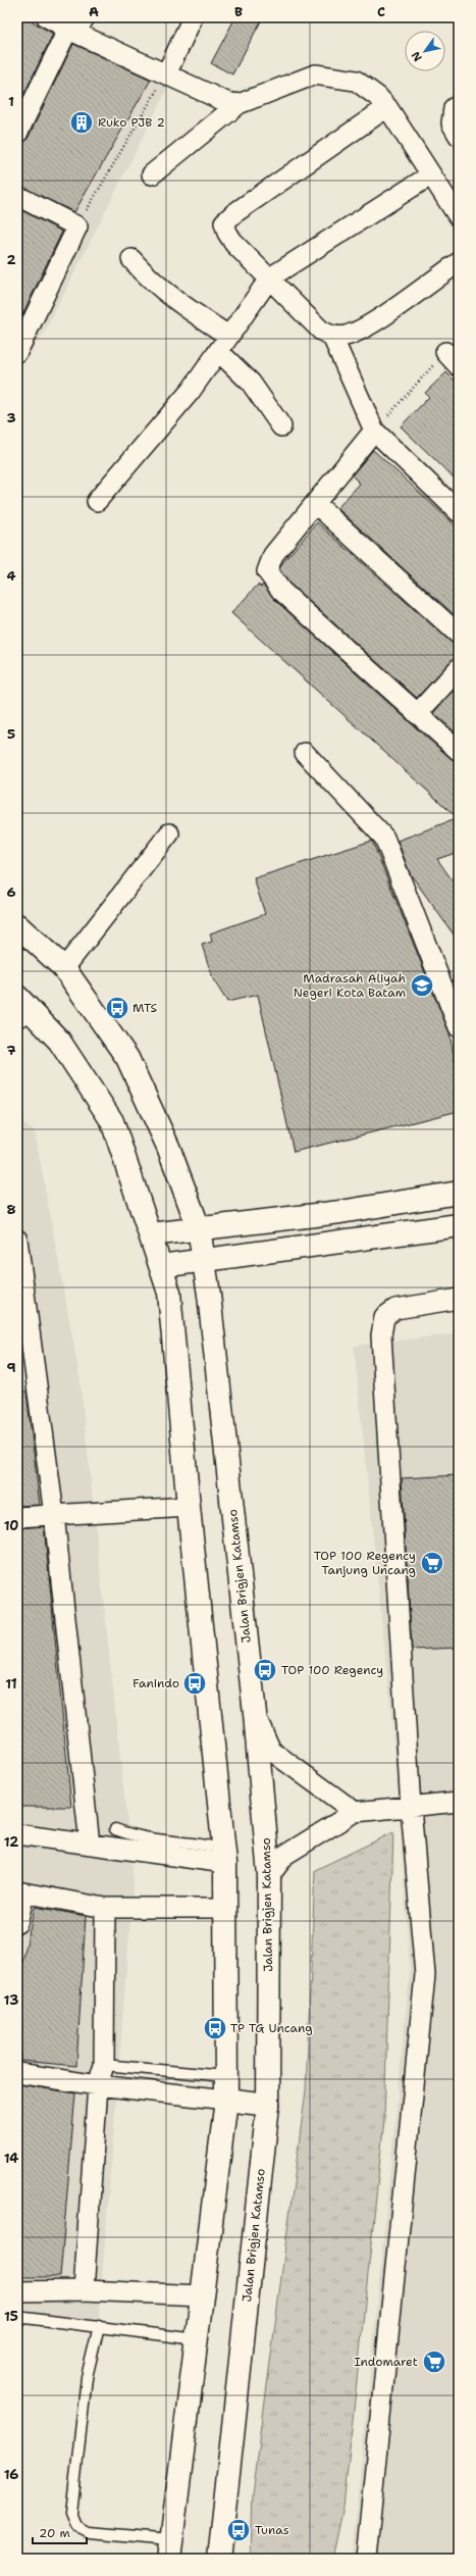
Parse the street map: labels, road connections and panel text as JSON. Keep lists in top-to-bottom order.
{
  "streets": {
    "main road": ["Jalan Brigjen Katamso"]
  },
  "places": {
    "building": ["Ruko PJB 2"],
    "school or university": ["Madrasah Aliyah Negeri Kota Batam"],
    "bus stop": [
      "MTS",
      "TOP 100 Regency",
      "Fanindo",
      "TP TG Uncang",
      "Tunas"
    ],
    "supermarket": ["TOP 100 Regency Tanjung Uncang", "Indomaret"]
  },
  "scale_bar": "20 m",
  "north": "bottom left",
  "grid": {
    "columns": ["A", "B", "C"],
    "rows": [
      "1",
      "2",
      "3",
      "4",
      "5",
      "6",
      "7",
      "8",
      "9",
      "10",
      "11",
      "12",
      "13",
      "14",
      "15",
      "16"
    ]
  }
}
